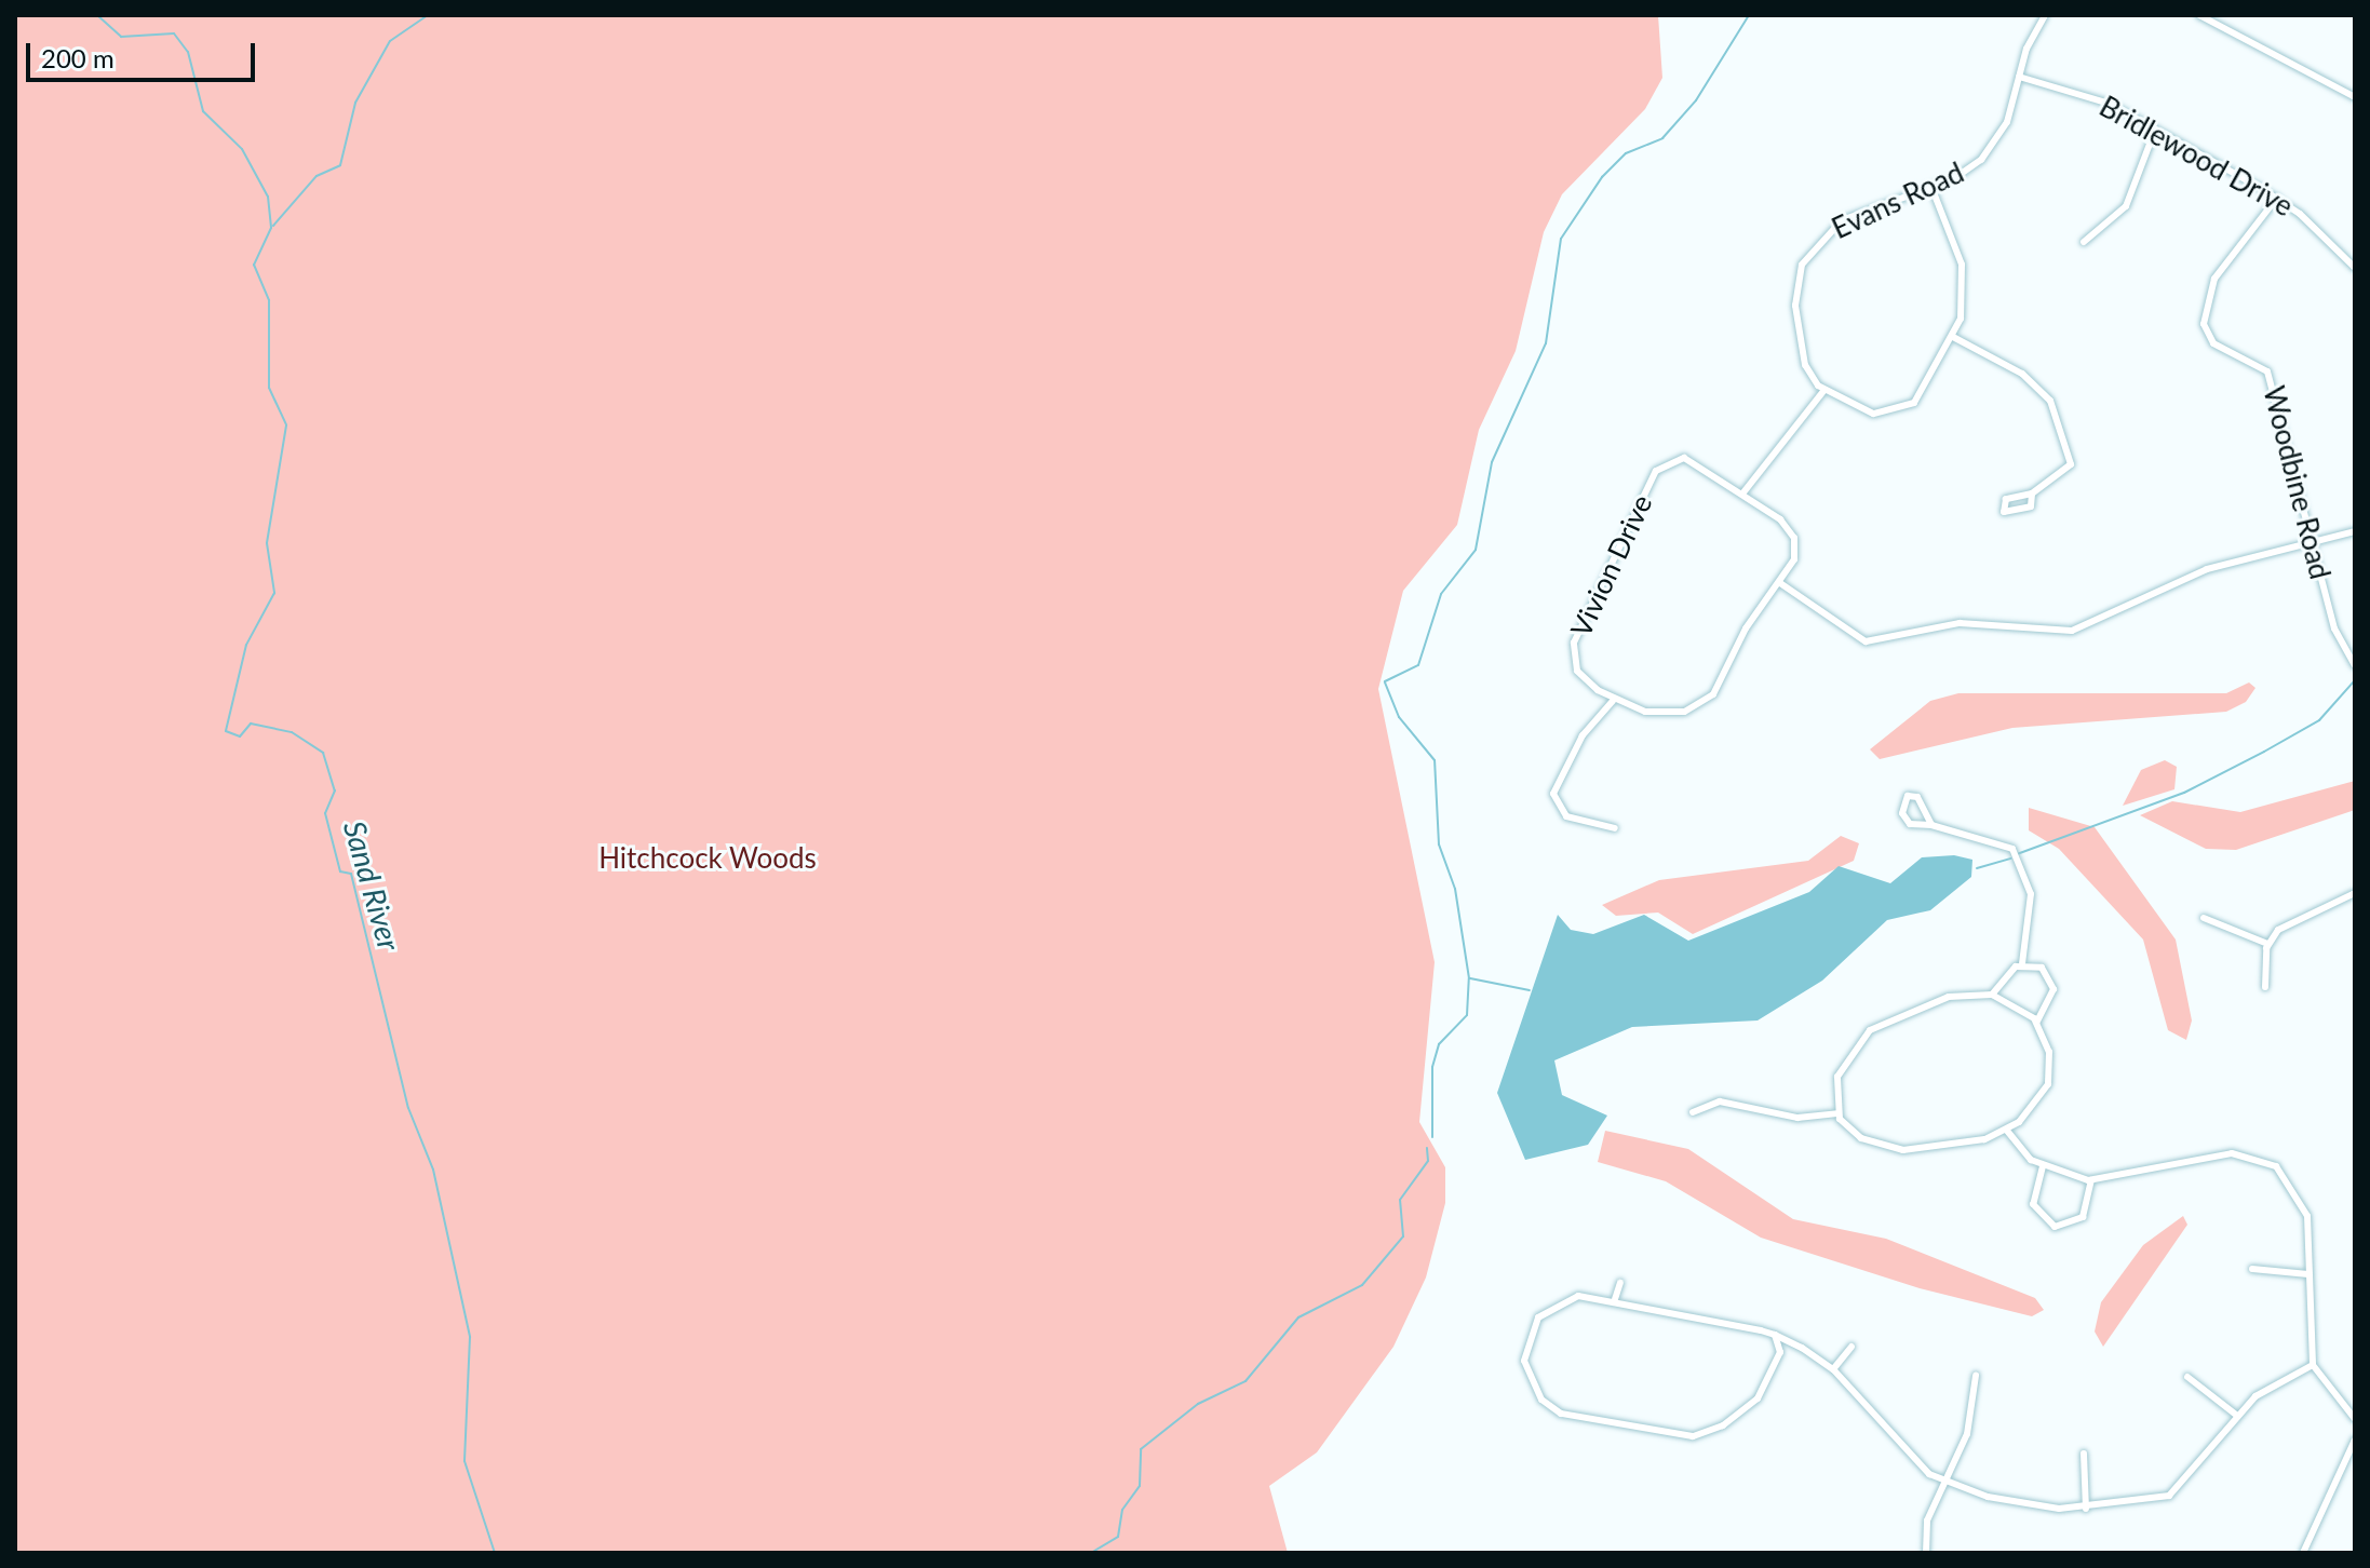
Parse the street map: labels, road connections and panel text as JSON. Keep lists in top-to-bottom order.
{
  "streets": {
    "street": [
      "Bridlewood Drive",
      "Evans Road",
      "Woodbine Road",
      "Vivion Drive"
    ]
  },
  "crossings": [
    ["Bridlewood Drive", "Evans Road"],
    ["Bridlewood Drive", "Woodbine Road"]
  ],
  "water": ["Sand River"],
  "parks": ["Hitchcock Woods"],
  "scale_bar": "200 m"
}
